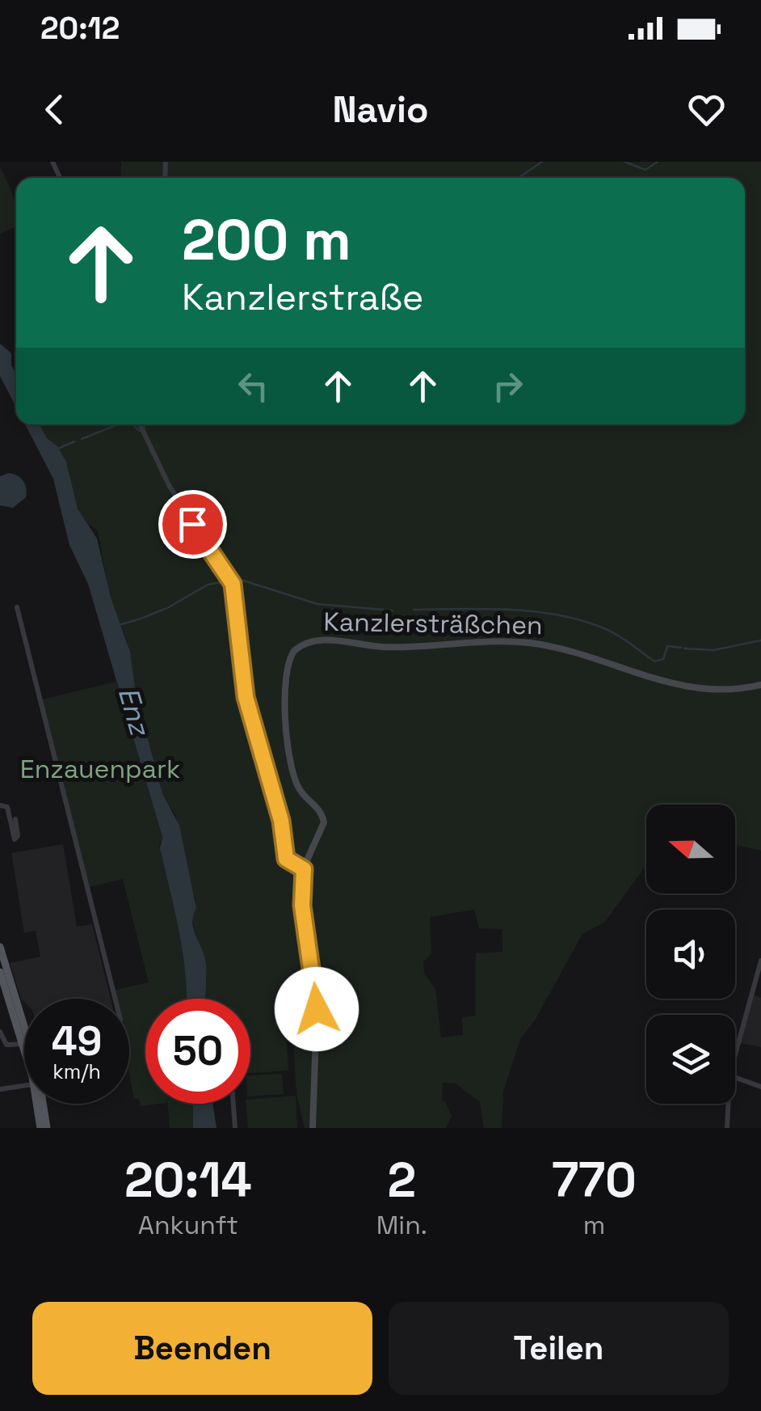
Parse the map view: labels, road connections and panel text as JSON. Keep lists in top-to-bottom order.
{
  "streets": {
    "main road": ["Kanzlersträßchen"]
  },
  "water": ["Enz"],
  "parks": ["Enzauenpark"],
  "north": "left",
  "page": {
    "status": "20:12",
    "header": "Navio",
    "turn": ["200 m", "Kanzlerstraße"],
    "speed": "49 km/h",
    "limit": "50",
    "eta": [
      "20:14",
      "Ankunft",
      "2",
      "Min.",
      "770",
      "m"
    ],
    "buttons": ["Beenden", "Teilen"]
  }
}
